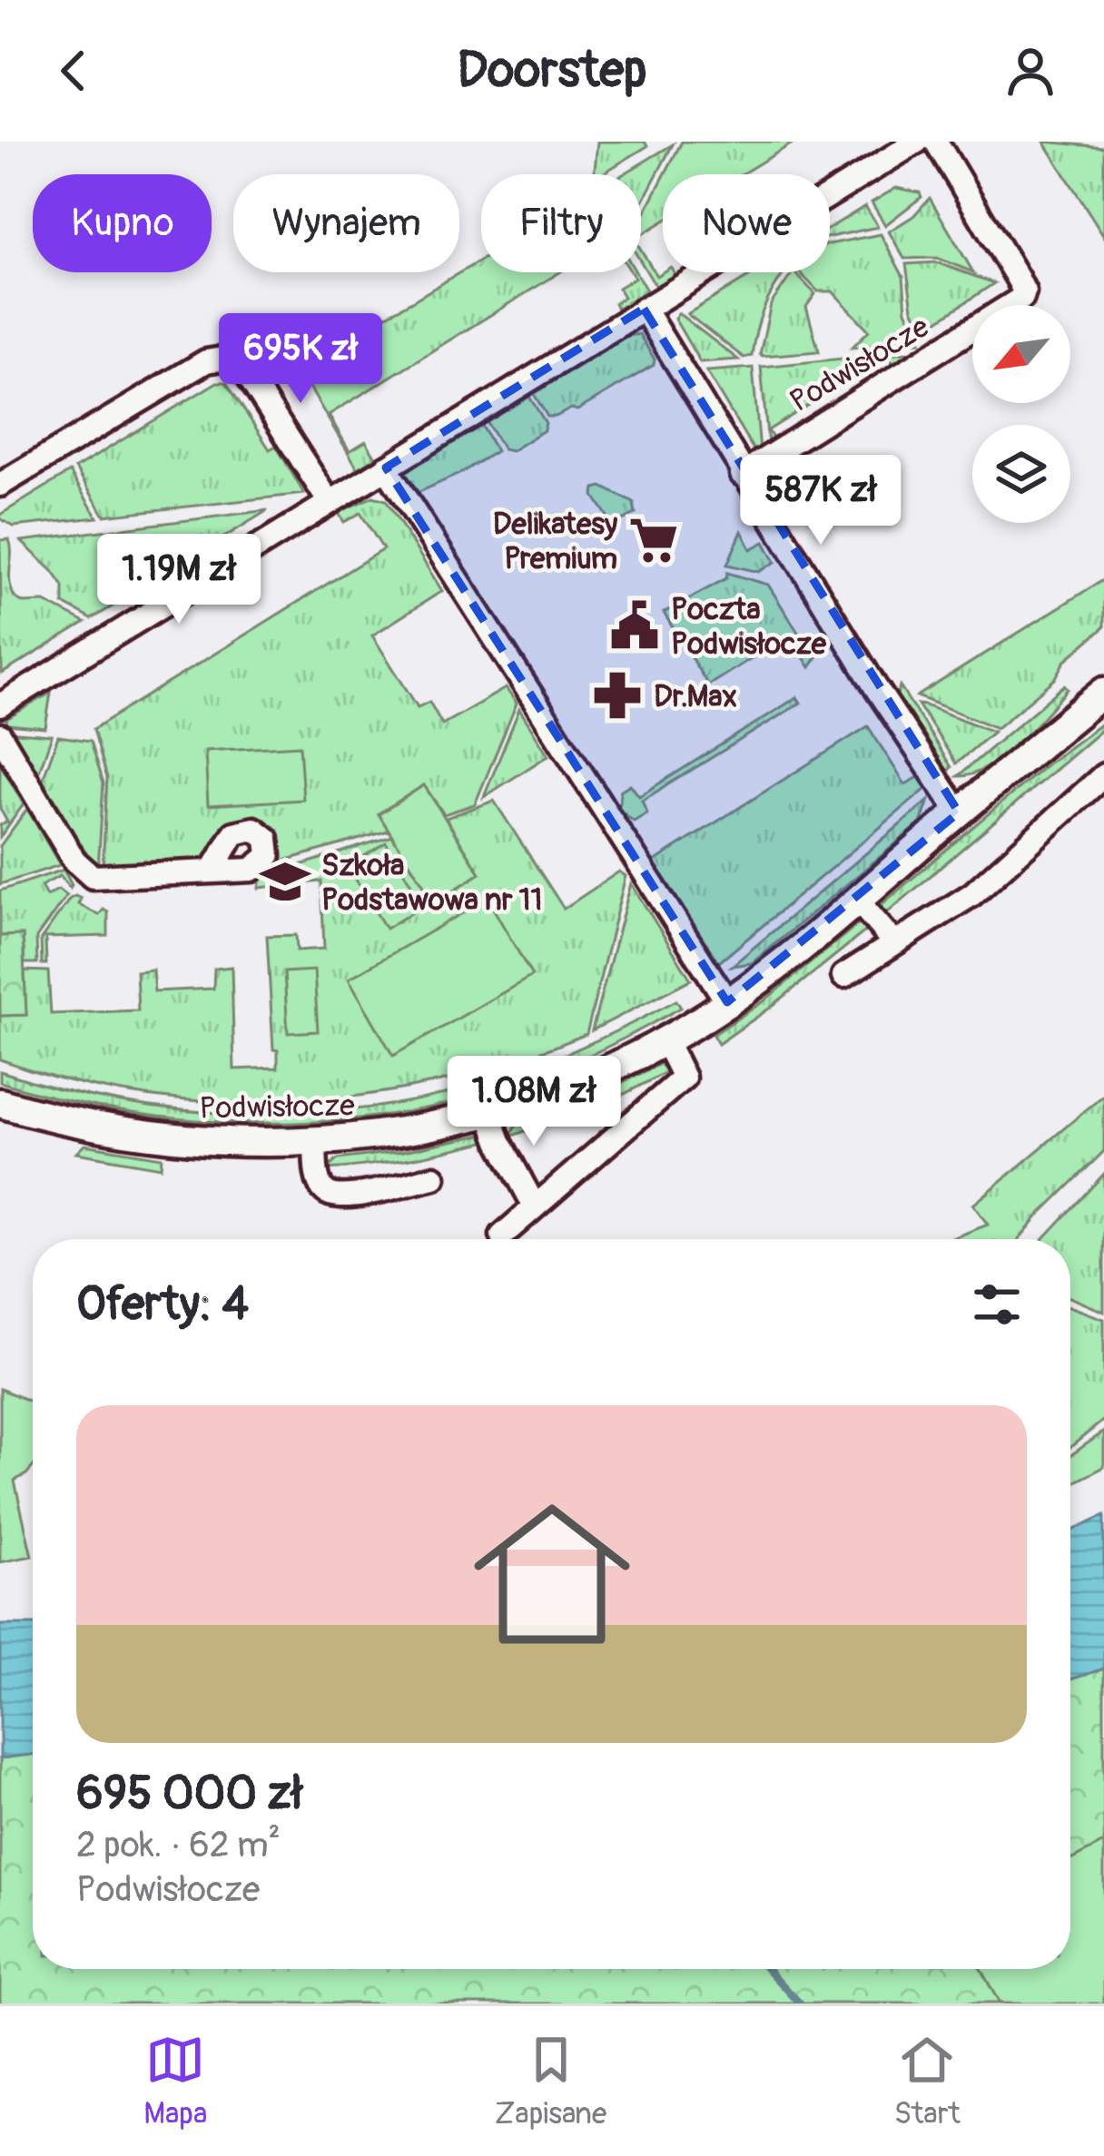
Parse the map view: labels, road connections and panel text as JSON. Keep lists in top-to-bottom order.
{
  "streets": {
    "street": ["Podwisłocze"]
  },
  "places": {
    "supermarket": ["Delikatesy Premium"],
    "public building": ["Poczta Podwisłocze"],
    "pharmacy": ["Dr.Max"],
    "school or university": ["Szkoła Podstawowa nr 11"]
  },
  "north": "bottom left",
  "page": {
    "header": "Doorstep",
    "chip": [
      "Kupno",
      "Wynajem",
      "Filtry",
      "Nowe"
    ],
    "price": [
      "695K zł",
      "587K zł",
      "1.19M zł",
      "1.08M zł"
    ],
    "heading": "Oferty: 4",
    "list": [
      {
        "name": "695 000 zł",
        "note": "2 pok. · 62 m² · Podwisłocze"
      }
    ],
    "tabs": ["Mapa", "Zapisane", "Start"]
  }
}
